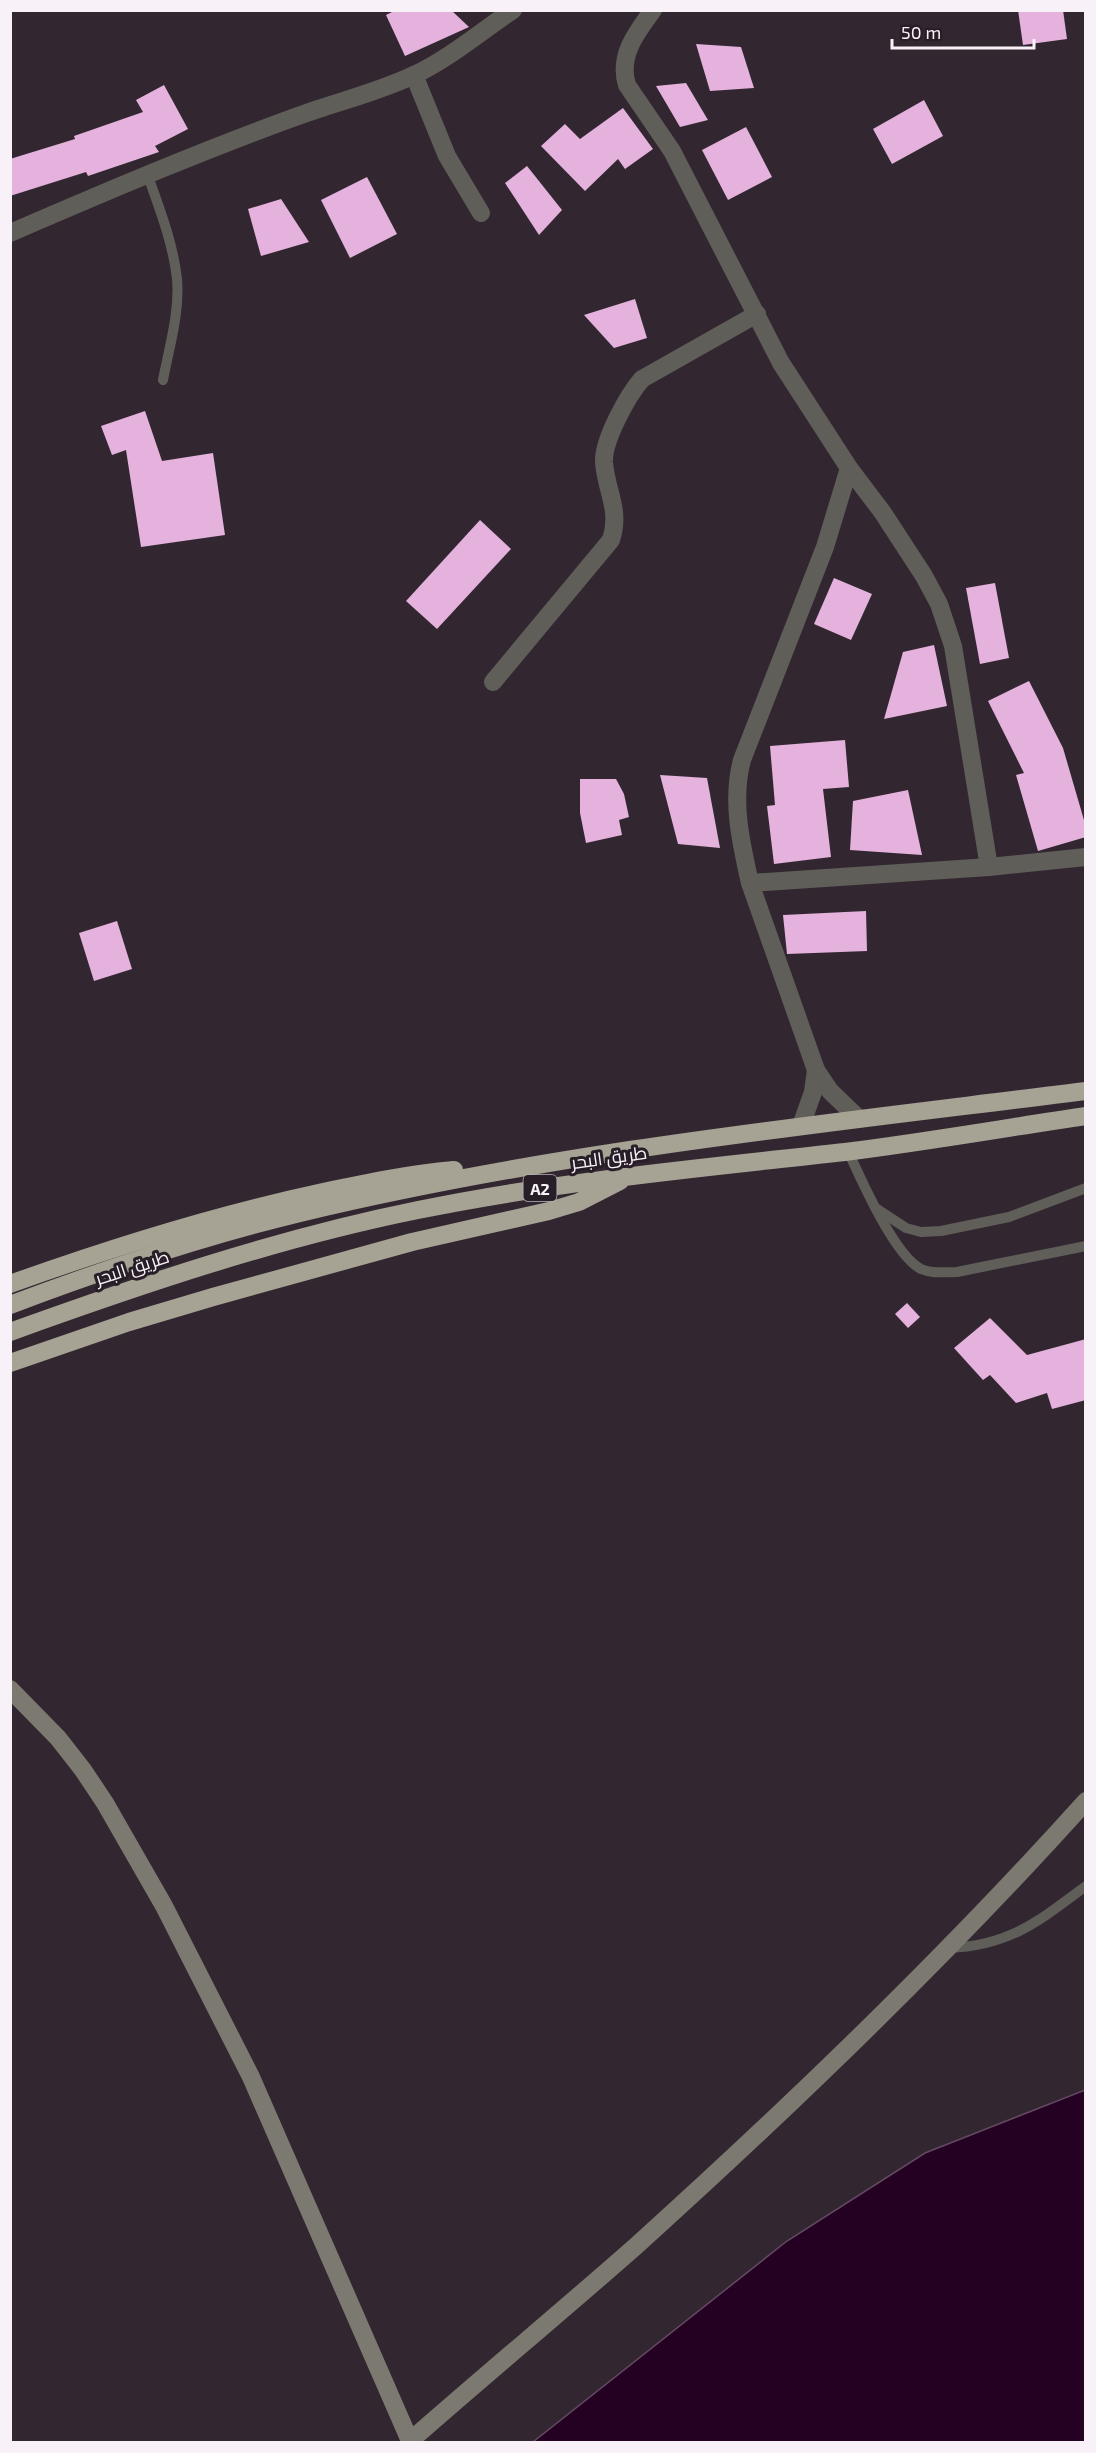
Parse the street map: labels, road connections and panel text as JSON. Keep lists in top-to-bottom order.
{
  "streets": {
    "highway": ["طريق البحر", "A2"]
  },
  "scale_bar": "50 m"
}
